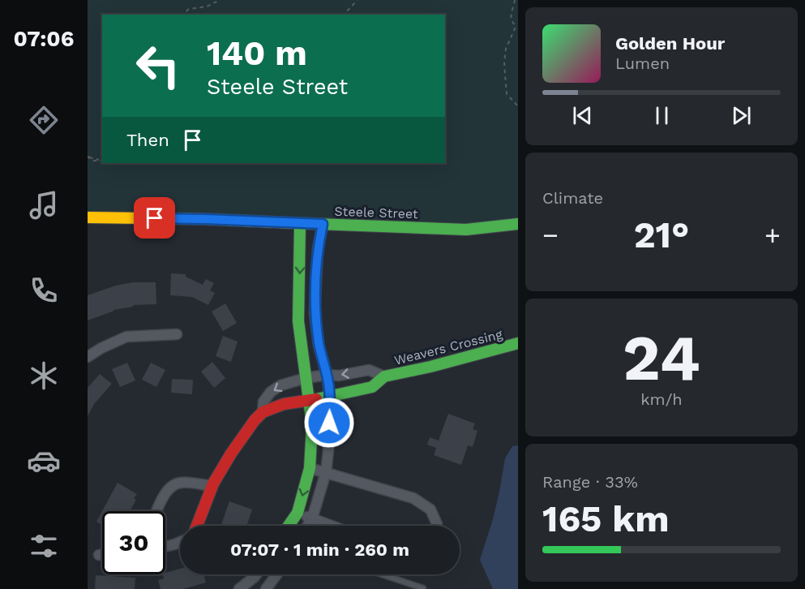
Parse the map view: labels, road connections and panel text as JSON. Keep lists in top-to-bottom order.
{
  "streets": {
    "street": ["Steele Street", "Weavers Crossing"]
  },
  "page": {
    "tabs": "07:06",
    "turn": ["140 m", "Steele Street"],
    "song": ["Golden Hour", "Lumen"],
    "then": "Then",
    "tile": [
      "Climate",
      ["24", "km/h"],
      ["Range · 33%", "165 km"]
    ],
    "heat": ["−", "21°", "+"],
    "limit": "30",
    "trip": "07:07 · 1 min · 260 m"
  }
}
